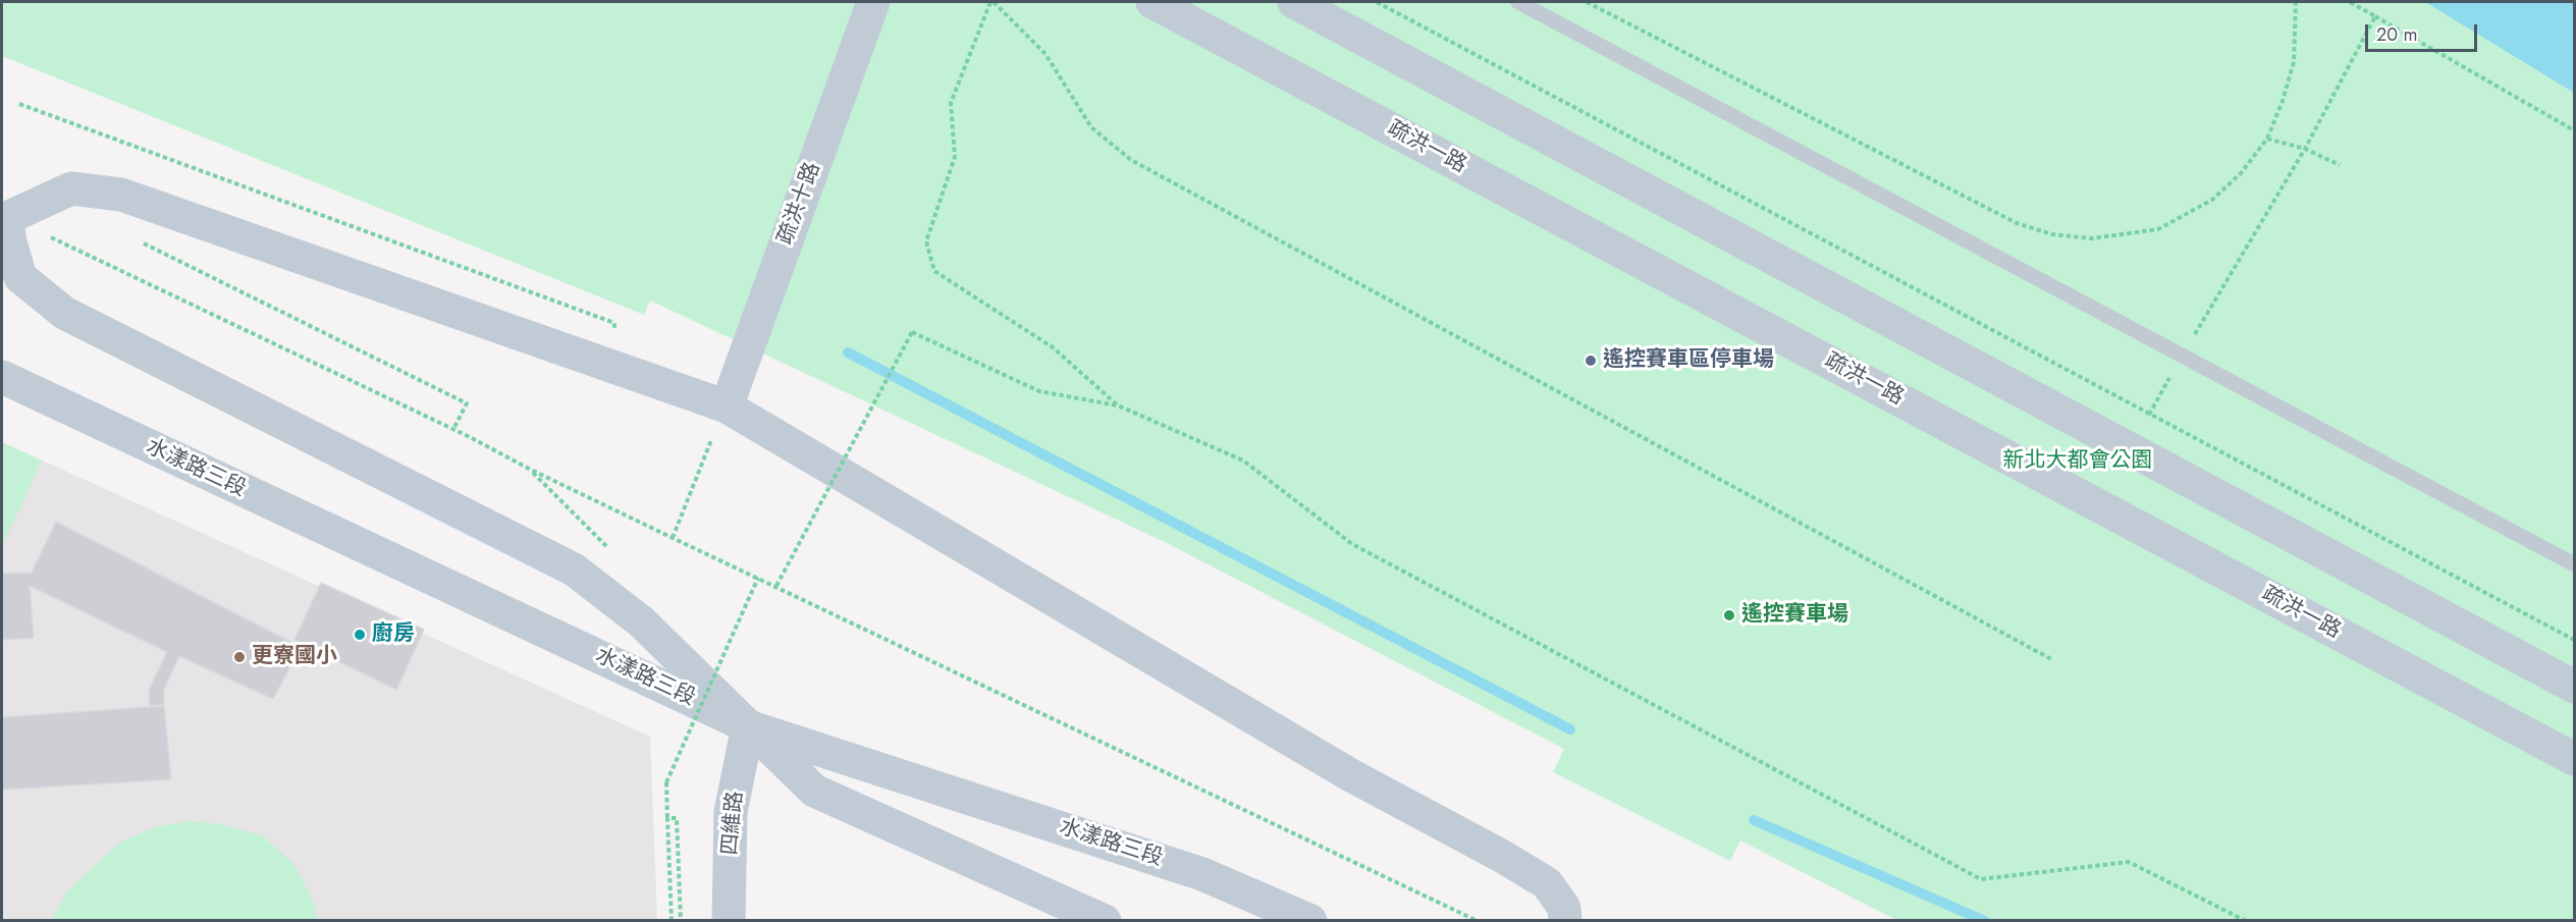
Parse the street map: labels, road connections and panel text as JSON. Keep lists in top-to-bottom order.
{
  "streets": {
    "street": [
      "疏洪一路",
      "疏洪十路",
      "水漾路三段",
      "四維路"
    ]
  },
  "crossings": [
    ["水漾路三段", "四維路"]
  ],
  "parks": ["新北大都會公園"],
  "places": [
    "遙控賽車區停車場",
    "遙控賽車場",
    "廚房",
    "更寮國小"
  ],
  "scale_bar": "20 m"
}
